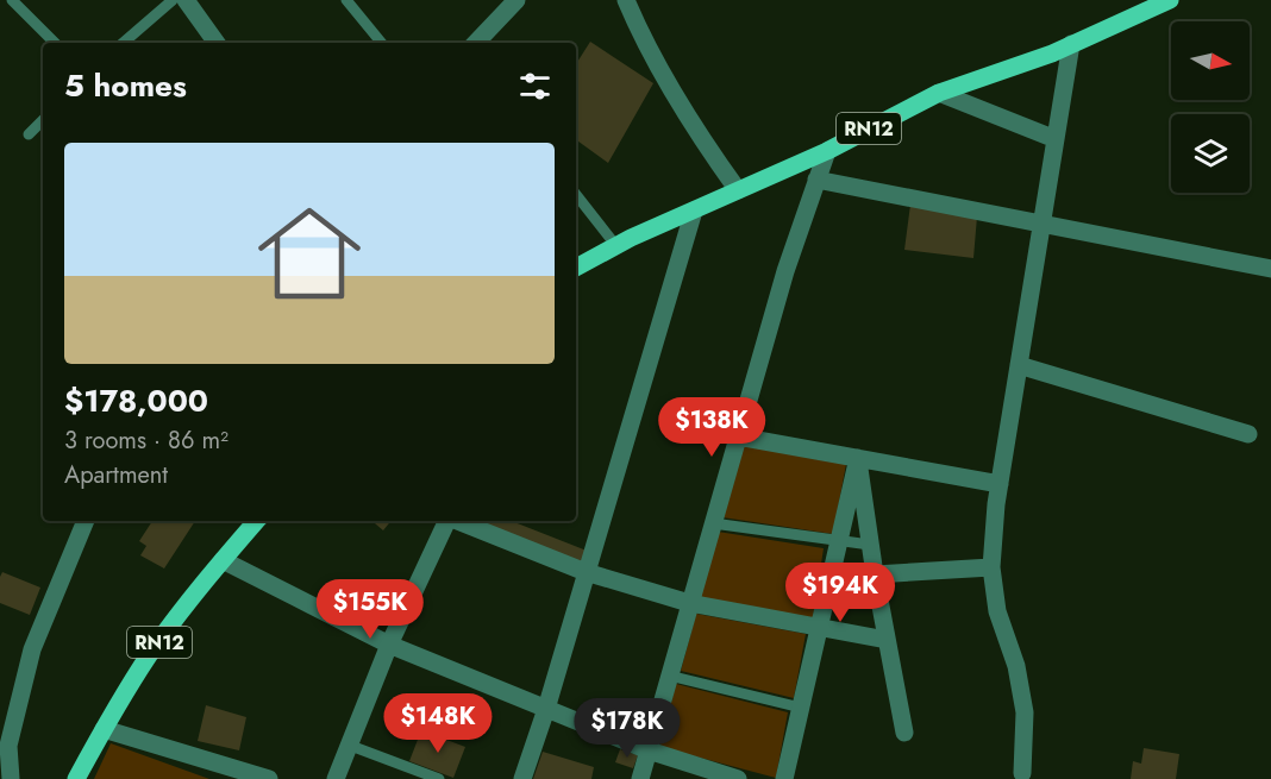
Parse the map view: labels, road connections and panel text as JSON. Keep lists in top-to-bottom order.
{
  "streets": {
    "main road": ["RN12"]
  },
  "north": "right",
  "page": {
    "heading": "5 homes",
    "list": [
      {
        "name": "$178,000",
        "note": "3 rooms · 86 m² · Apartment"
      }
    ],
    "price": [
      "$138K",
      "$194K",
      "$155K",
      "$148K",
      "$178K"
    ]
  }
}
